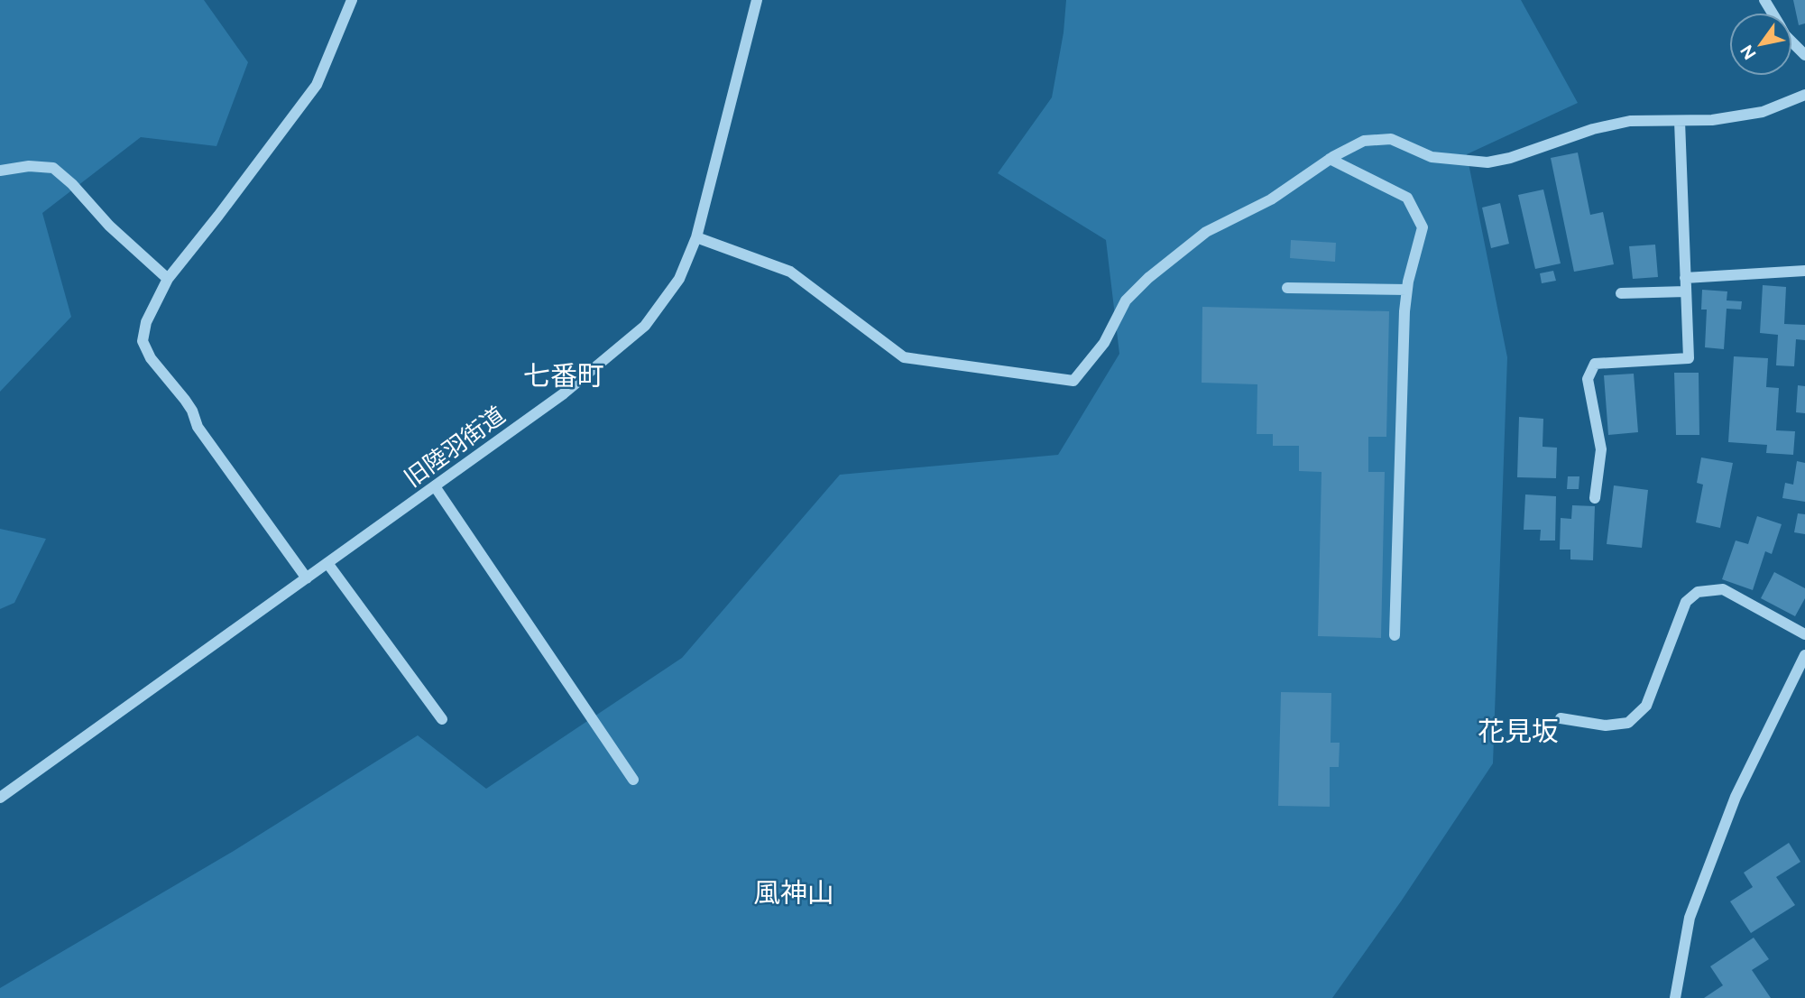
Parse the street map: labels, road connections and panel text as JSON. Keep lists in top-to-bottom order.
{
  "streets": {
    "street": ["旧陸羽街道"]
  },
  "districts": ["七番町", "花見坂", "風神山"],
  "north": "bottom left"
}
